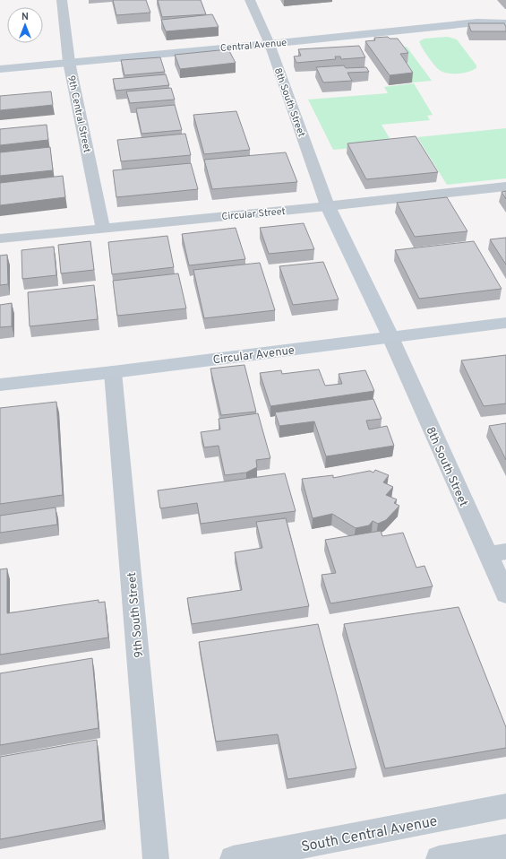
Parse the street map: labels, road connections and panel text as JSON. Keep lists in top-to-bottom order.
{
  "streets": {
    "street": [
      "Central Avenue",
      "8th South Street",
      "9th Central Street",
      "Circular Street",
      "Circular Avenue",
      "9th South Street",
      "South Central Avenue"
    ]
  },
  "crossings": [
    ["Central Avenue", "8th South Street"],
    ["Central Avenue", "9th Central Street"],
    ["8th South Street", "Circular Street"],
    ["8th South Street", "Circular Avenue"],
    ["9th Central Street", "Circular Street"],
    ["Circular Avenue", "9th South Street"]
  ],
  "north": "top"
}
